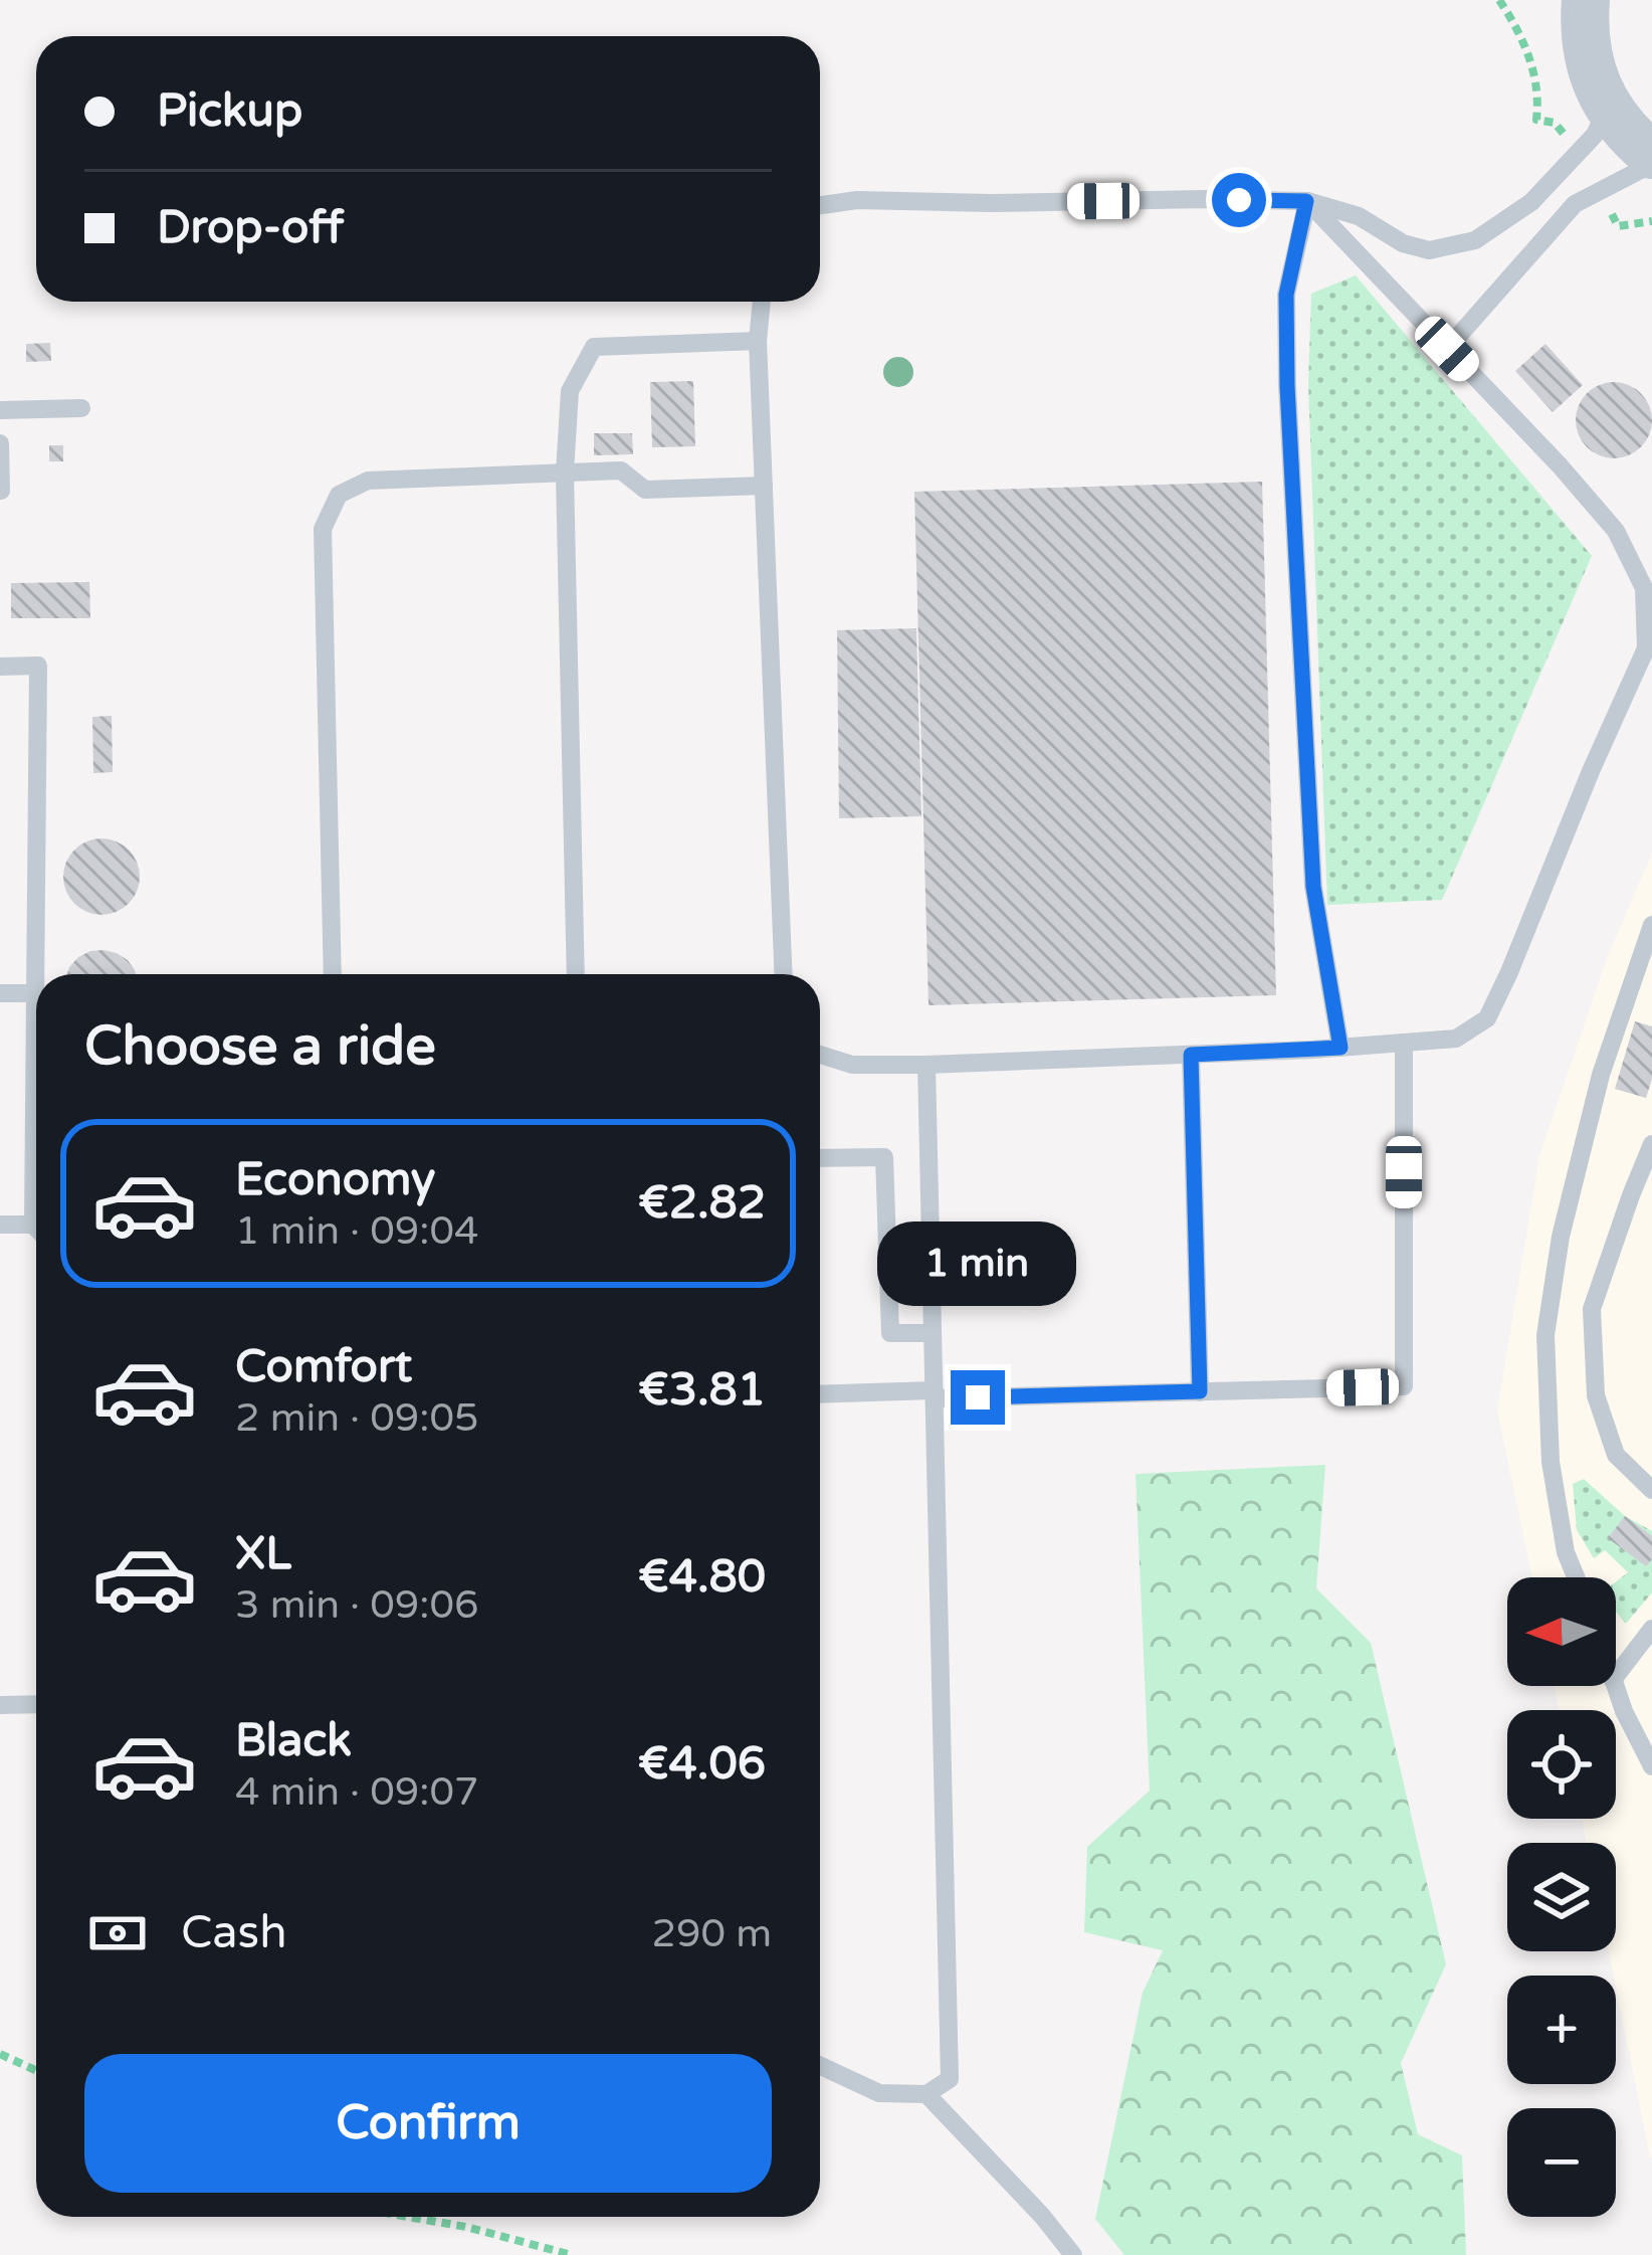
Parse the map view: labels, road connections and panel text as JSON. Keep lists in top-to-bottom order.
{
  "north": "left",
  "page": {
    "banner": ["Pickup", "Drop-off"],
    "heading": "Choose a ride",
    "list": [
      {
        "name": "Economy",
        "note": "1 min · 09:04",
        "value": "€2.82"
      },
      {
        "name": "Comfort",
        "note": "2 min · 09:05",
        "value": "€3.81"
      },
      {
        "name": "XL",
        "note": "3 min · 09:06",
        "value": "€4.80"
      },
      {
        "name": "Black",
        "note": "4 min · 09:07",
        "value": "€4.06"
      }
    ],
    "bubble": "1 min",
    "map_buttons": ["+", "−"],
    "pay": ["Cash", "290 m"],
    "buttons": "Confirm"
  }
}
